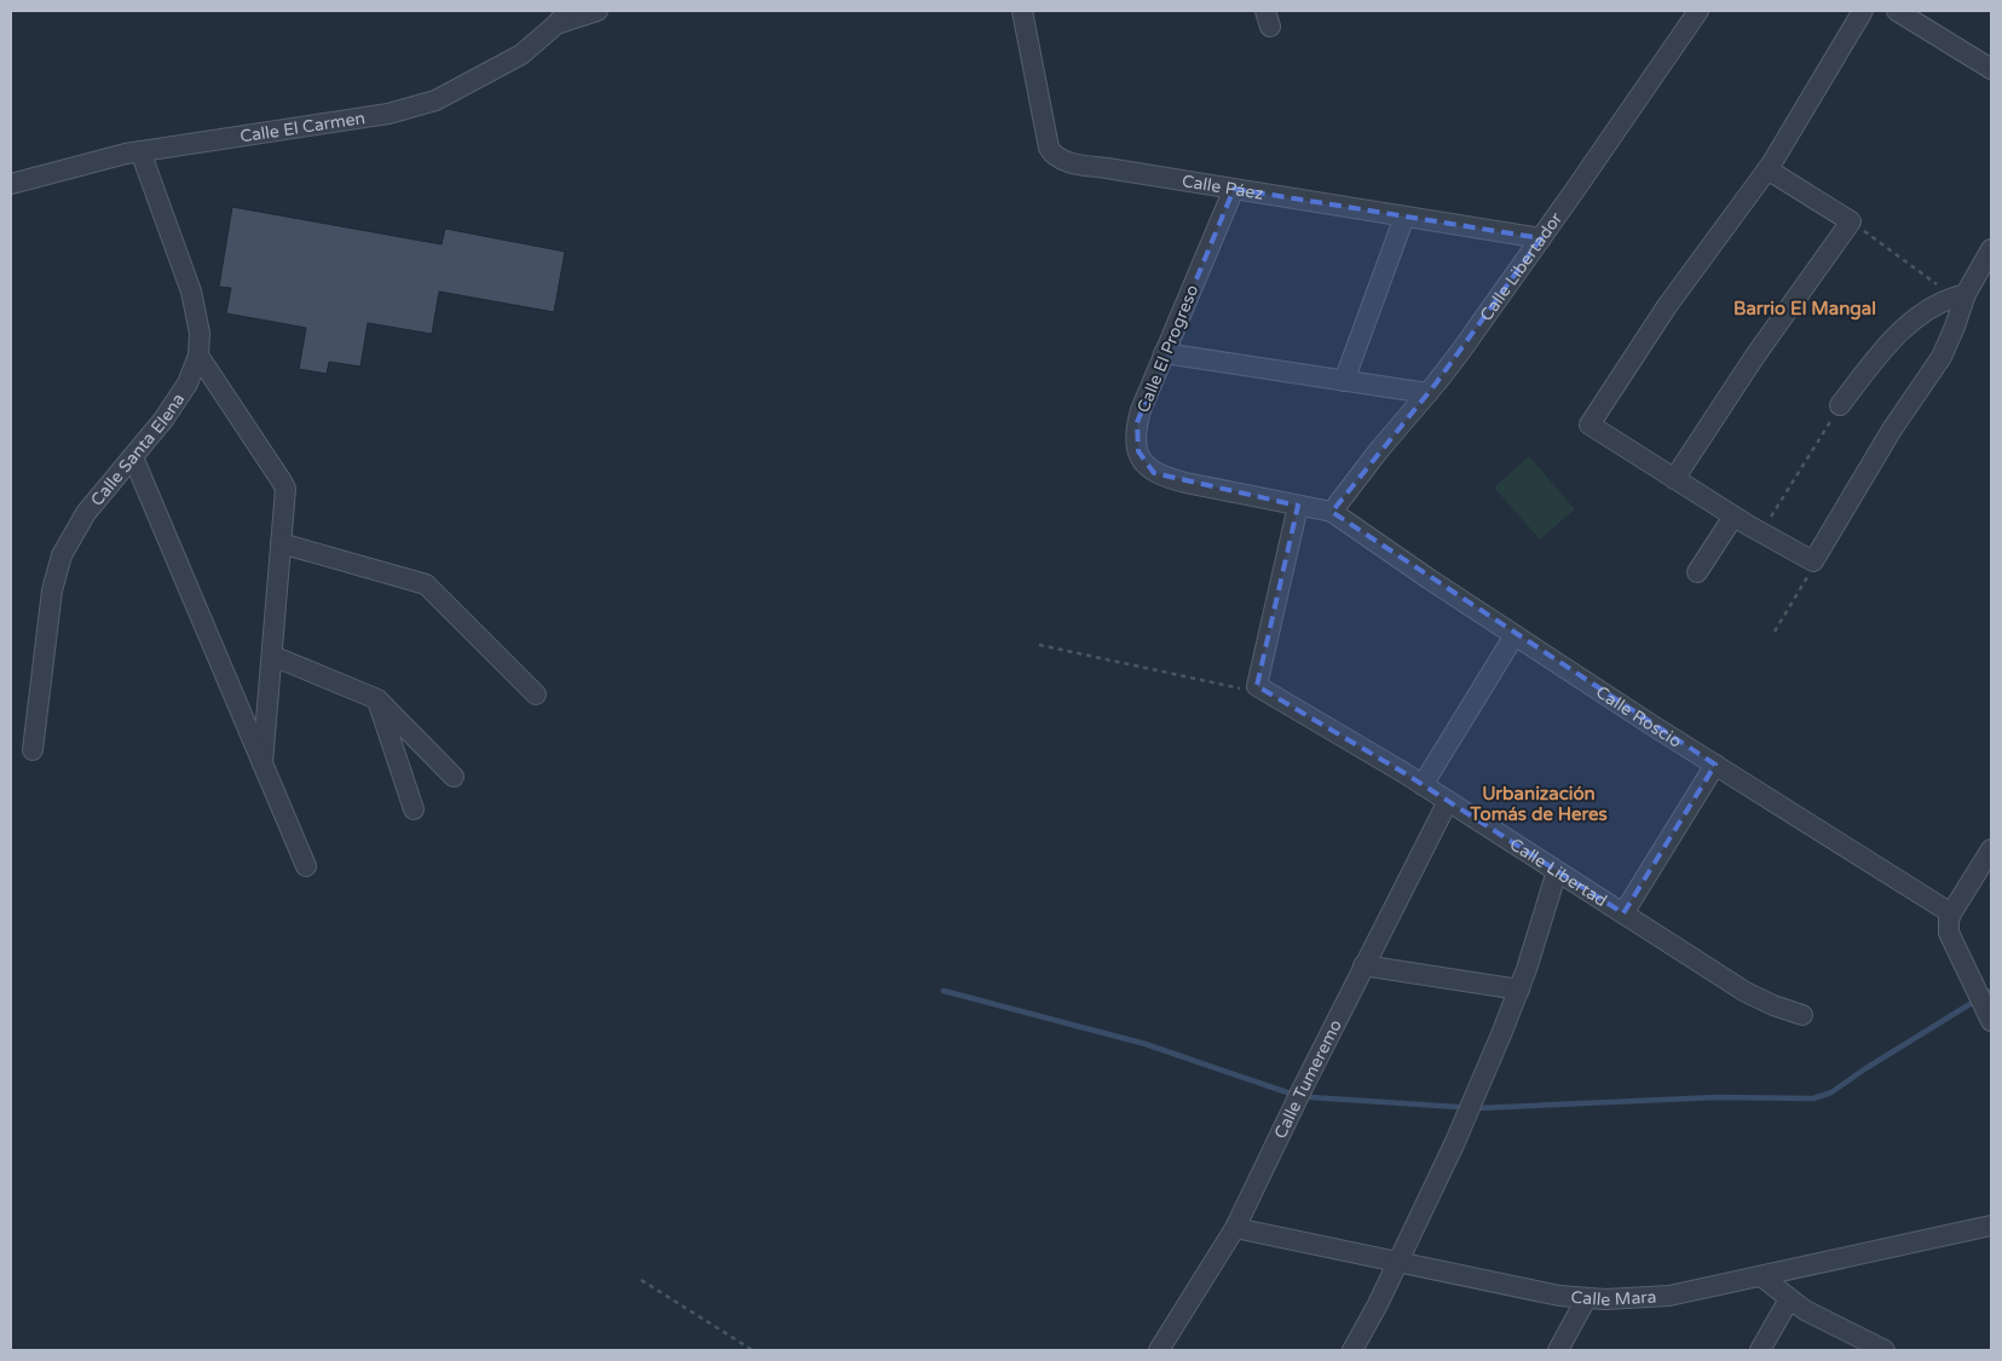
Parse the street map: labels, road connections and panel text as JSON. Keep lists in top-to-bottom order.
{
  "streets": {
    "street": [
      "Calle El Carmen",
      "Calle Páez",
      "Calle Libertador",
      "Calle El Progreso",
      "Calle Santa Elena",
      "Calle Roscio",
      "Calle Libertad",
      "Calle Tumeremo",
      "Calle Mara"
    ]
  },
  "crossings": [
    ["Calle El Carmen", "Calle Santa Elena"],
    ["Calle Páez", "Calle Libertador"],
    ["Calle Páez", "Calle El Progreso"],
    ["Calle Libertador", "Calle El Progreso"],
    ["Calle Libertador", "Calle Roscio"],
    ["Calle El Progreso", "Calle Roscio"],
    ["Calle Libertad", "Calle Tumeremo"],
    ["Calle Tumeremo", "Calle Mara"]
  ],
  "districts": ["Barrio El Mangal", "Urbanización Tomás de Heres"]
}
